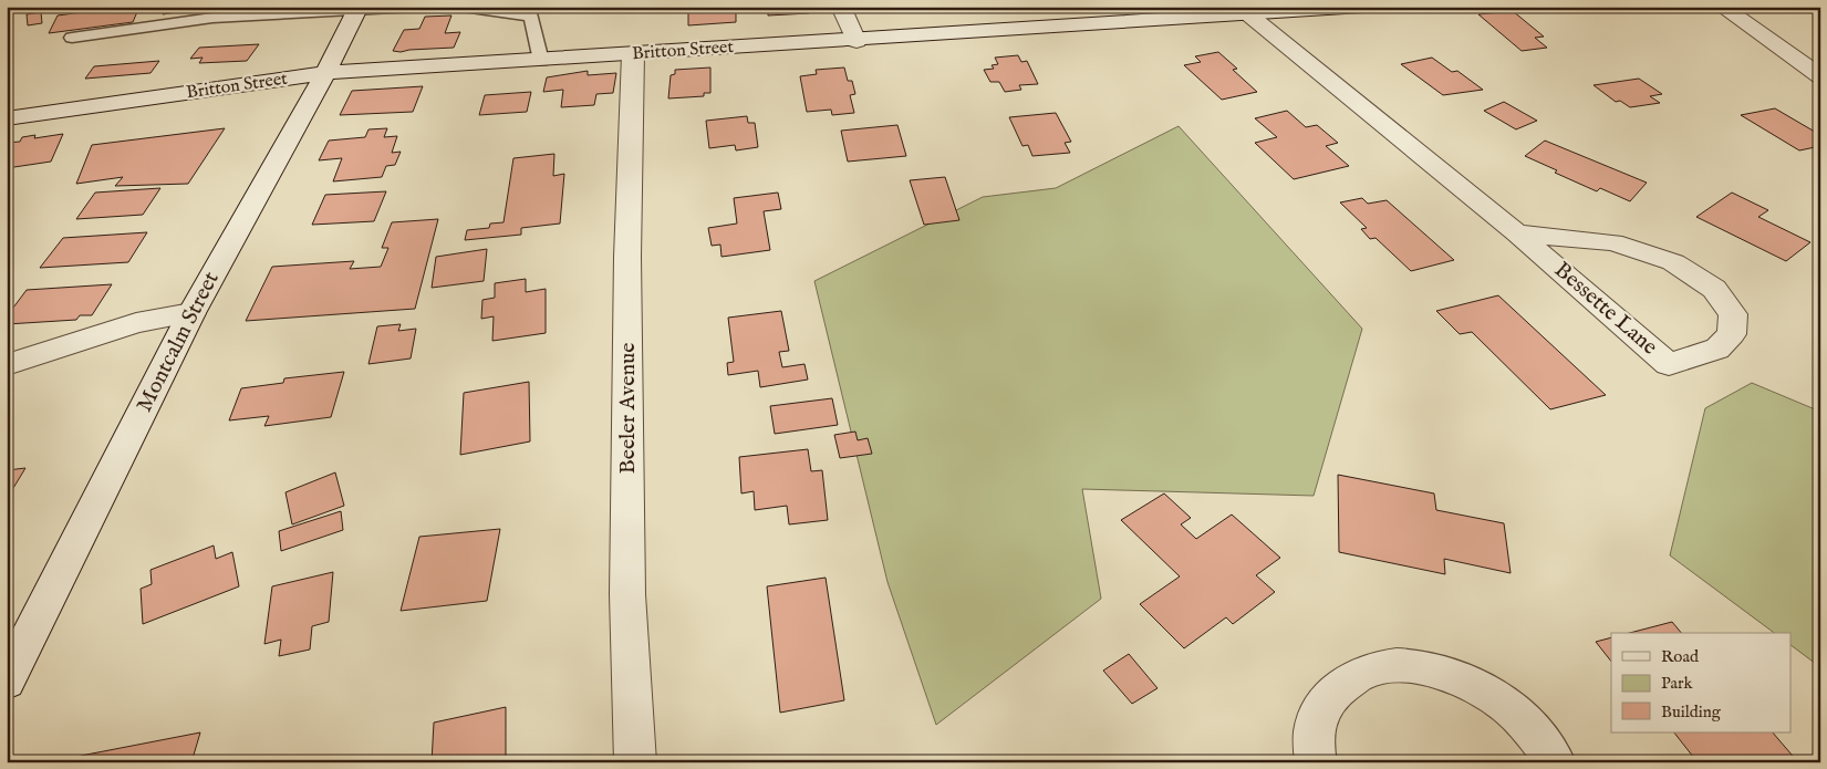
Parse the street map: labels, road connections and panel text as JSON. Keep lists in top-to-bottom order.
{
  "streets": {
    "street": [
      "Britton Street",
      "Bessette Lane",
      "Montcalm Street",
      "Beeler Avenue"
    ]
  },
  "crossings": [
    ["Britton Street", "Bessette Lane"],
    ["Britton Street", "Montcalm Street"],
    ["Britton Street", "Beeler Avenue"]
  ],
  "legend": ["Road", "Park", "Building"]
}
